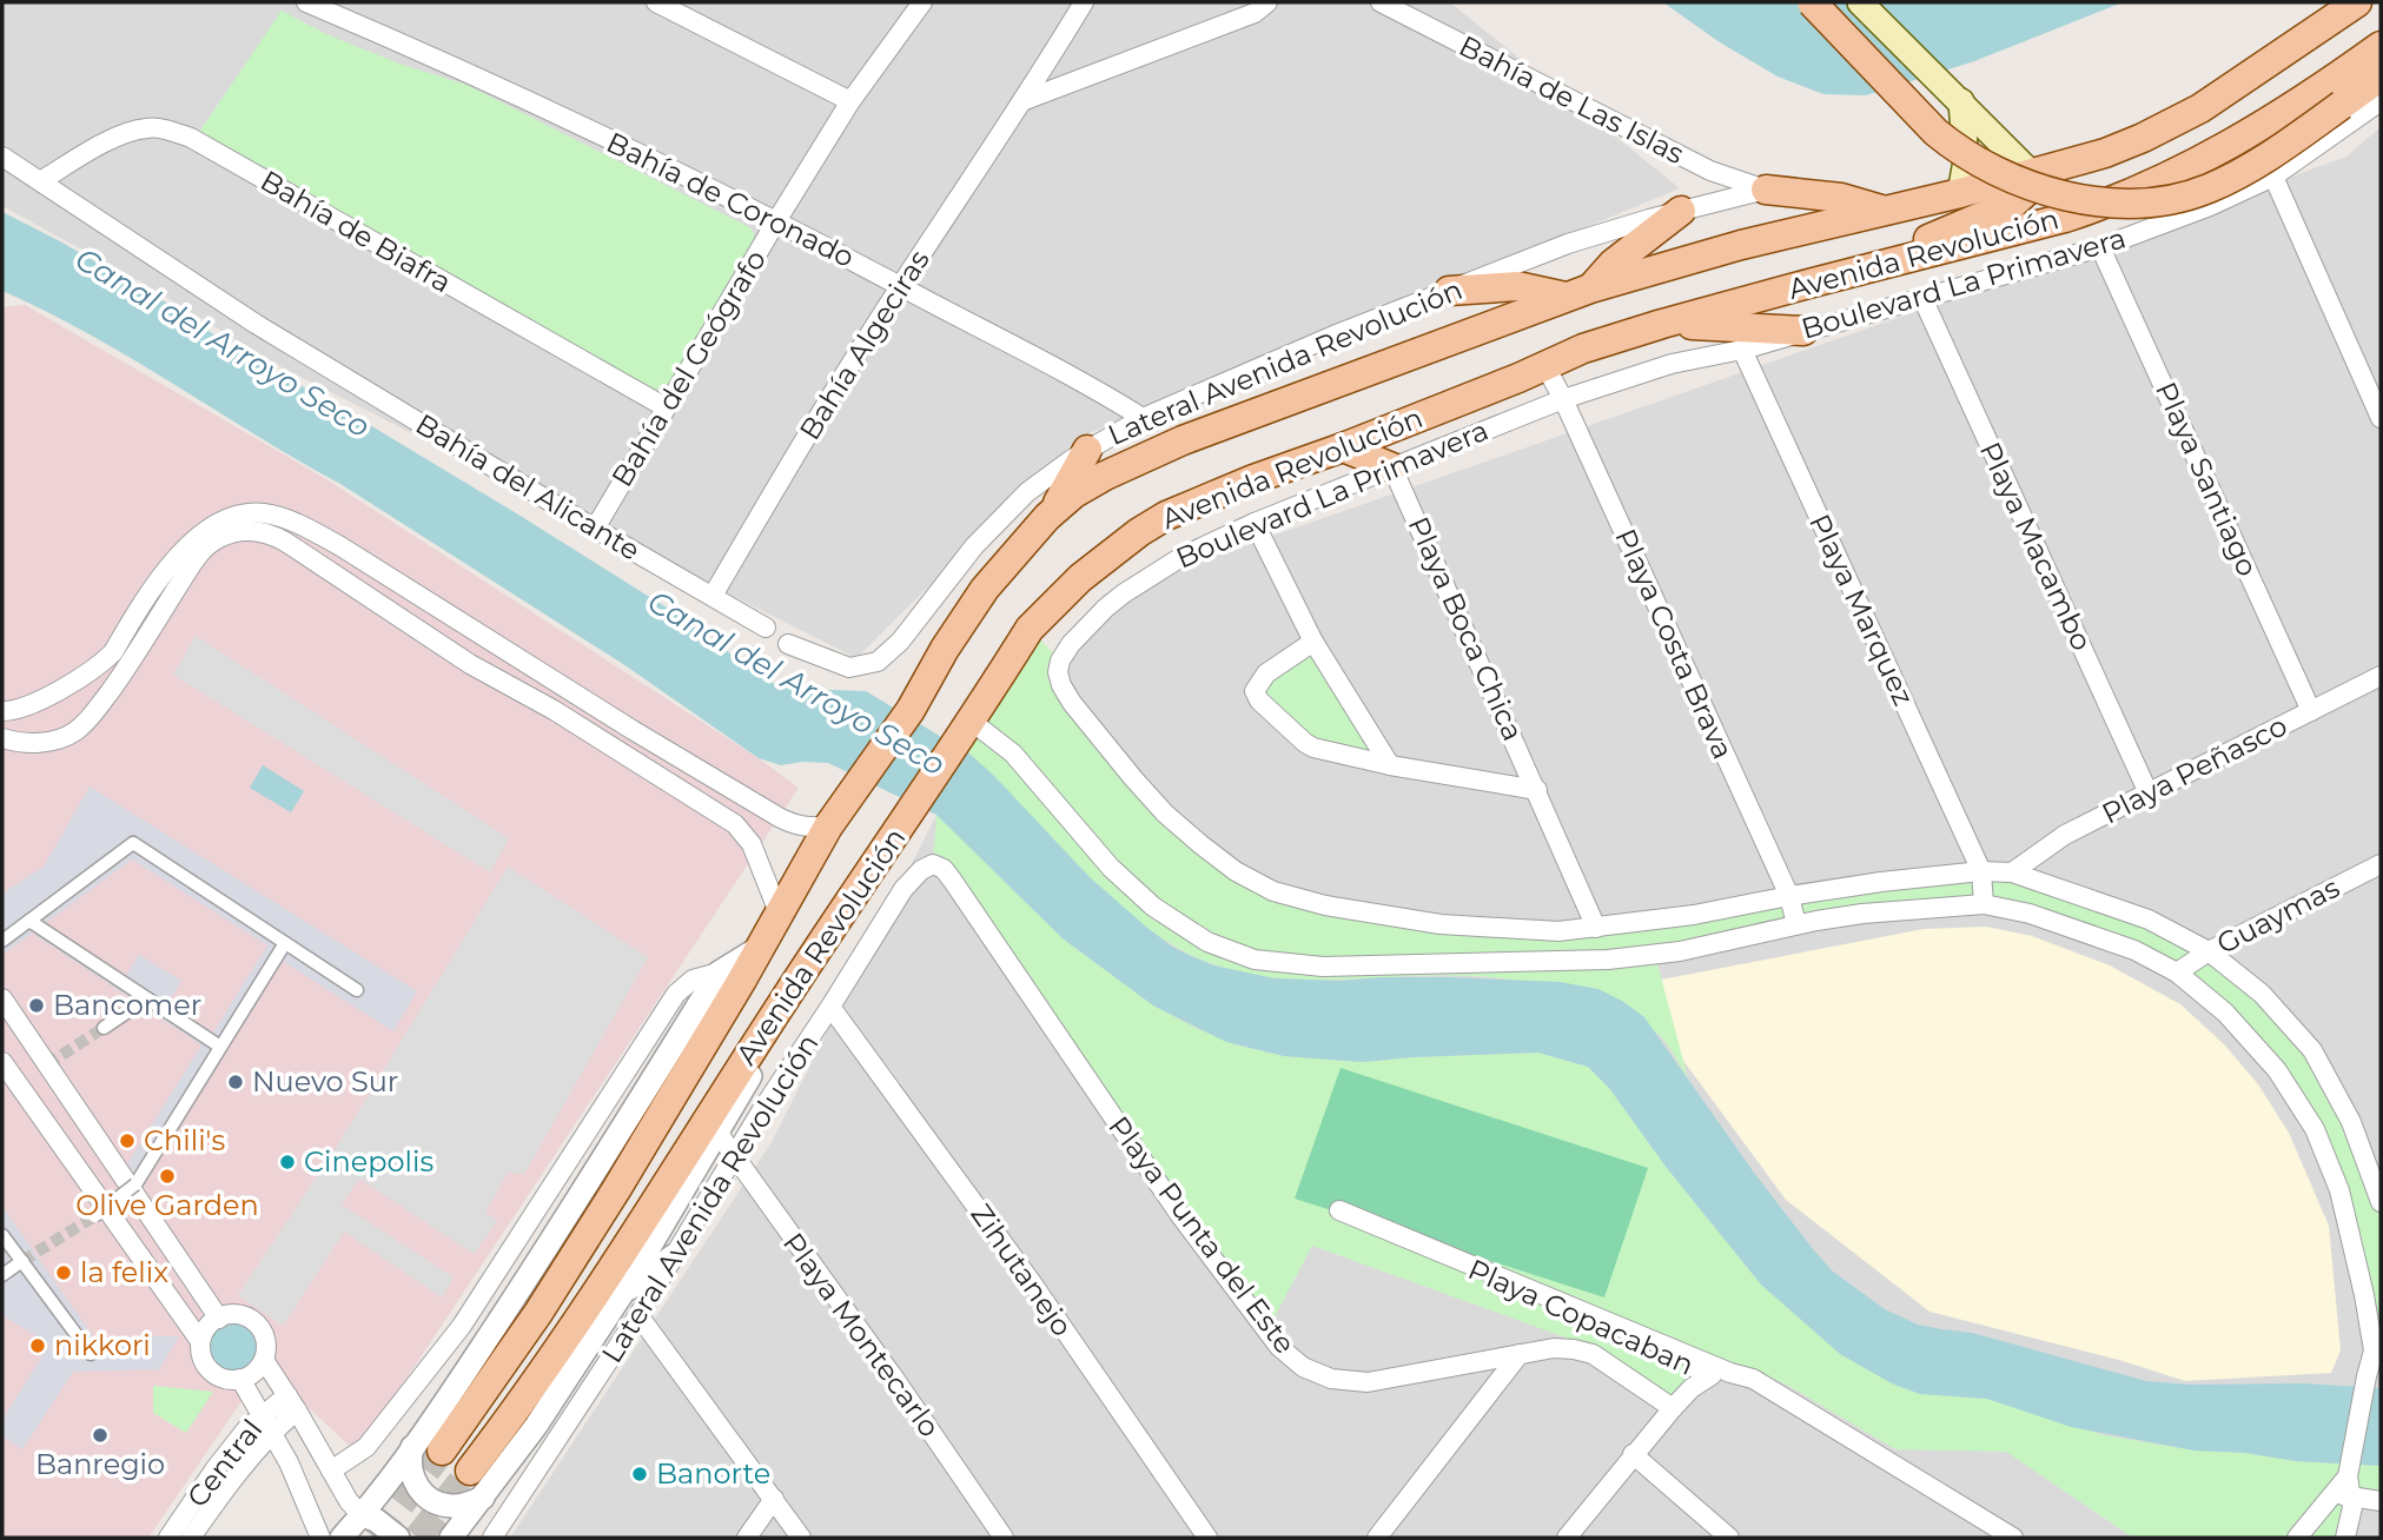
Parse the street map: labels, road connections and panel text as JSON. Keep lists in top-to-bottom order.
{
  "streets": {
    "main road": ["Avenida Revolución"],
    "street": [
      "Bahía de Las Islas",
      "Bahía de Coronado",
      "Bahía de Biafra",
      "Boulevard La Primavera",
      "Bahía Algeciras",
      "Lateral Avenida Revolución",
      "Bahía del Geógrafo",
      "Playa Santiago",
      "Bahía del Alicante",
      "Playa Macambo",
      "Playa Marquez",
      "Playa Boca Chica",
      "Playa Costa Brava",
      "Playa Peñasco",
      "Guaymas",
      "Playa Punta del Este",
      "Zihutanejo",
      "Playa Copacaban",
      "Playa Montecarlo",
      "Central"
    ]
  },
  "crossings": [
    ["Bahía de Las Islas", "Lateral Avenida Revolución"],
    ["Bahía de Coronado", "Bahía Algeciras"],
    ["Bahía de Coronado", "Lateral Avenida Revolución"],
    ["Bahía de Coronado", "Bahía del Geógrafo"],
    ["Bahía de Biafra", "Bahía del Geógrafo"],
    ["Bahía de Biafra", "Bahía del Alicante"],
    ["Avenida Revolución", "Playa Costa Brava"],
    ["Boulevard La Primavera", "Playa Santiago"],
    ["Boulevard La Primavera", "Playa Macambo"],
    ["Boulevard La Primavera", "Playa Marquez"],
    ["Boulevard La Primavera", "Playa Boca Chica"],
    ["Boulevard La Primavera", "Playa Costa Brava"],
    ["Boulevard La Primavera", "Playa Peñasco"],
    ["Boulevard La Primavera", "Guaymas"],
    ["Bahía Algeciras", "Bahía del Alicante"],
    ["Lateral Avenida Revolución", "Playa Punta del Este"],
    ["Lateral Avenida Revolución", "Zihutanejo"],
    ["Lateral Avenida Revolución", "Playa Montecarlo"],
    ["Bahía del Geógrafo", "Bahía del Alicante"],
    ["Playa Santiago", "Playa Peñasco"],
    ["Playa Macambo", "Playa Peñasco"],
    ["Playa Punta del Este", "Playa Copacaban"]
  ],
  "water": ["Canal del Arroyo Seco"],
  "places": [
    "Bancomer",
    "Nuevo Sur",
    "Chili's",
    "Cinepolis",
    "Olive Garden",
    "la felix",
    "nikkori",
    "Banregio",
    "Banorte"
  ]
}
